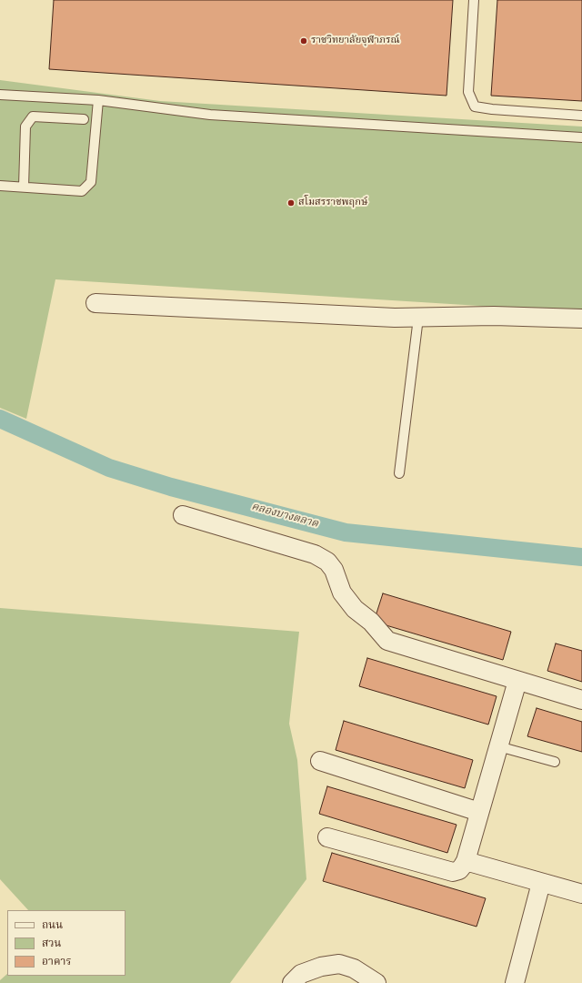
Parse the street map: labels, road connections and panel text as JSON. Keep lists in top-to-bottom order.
{
  "water": ["คลองบางตลาด"],
  "places": ["ราชวิทยาลัยจุฬาภรณ์", "สโมสรราชพฤกษ์"],
  "legend": ["ถนน", "สวน", "อาคาร"]
}
